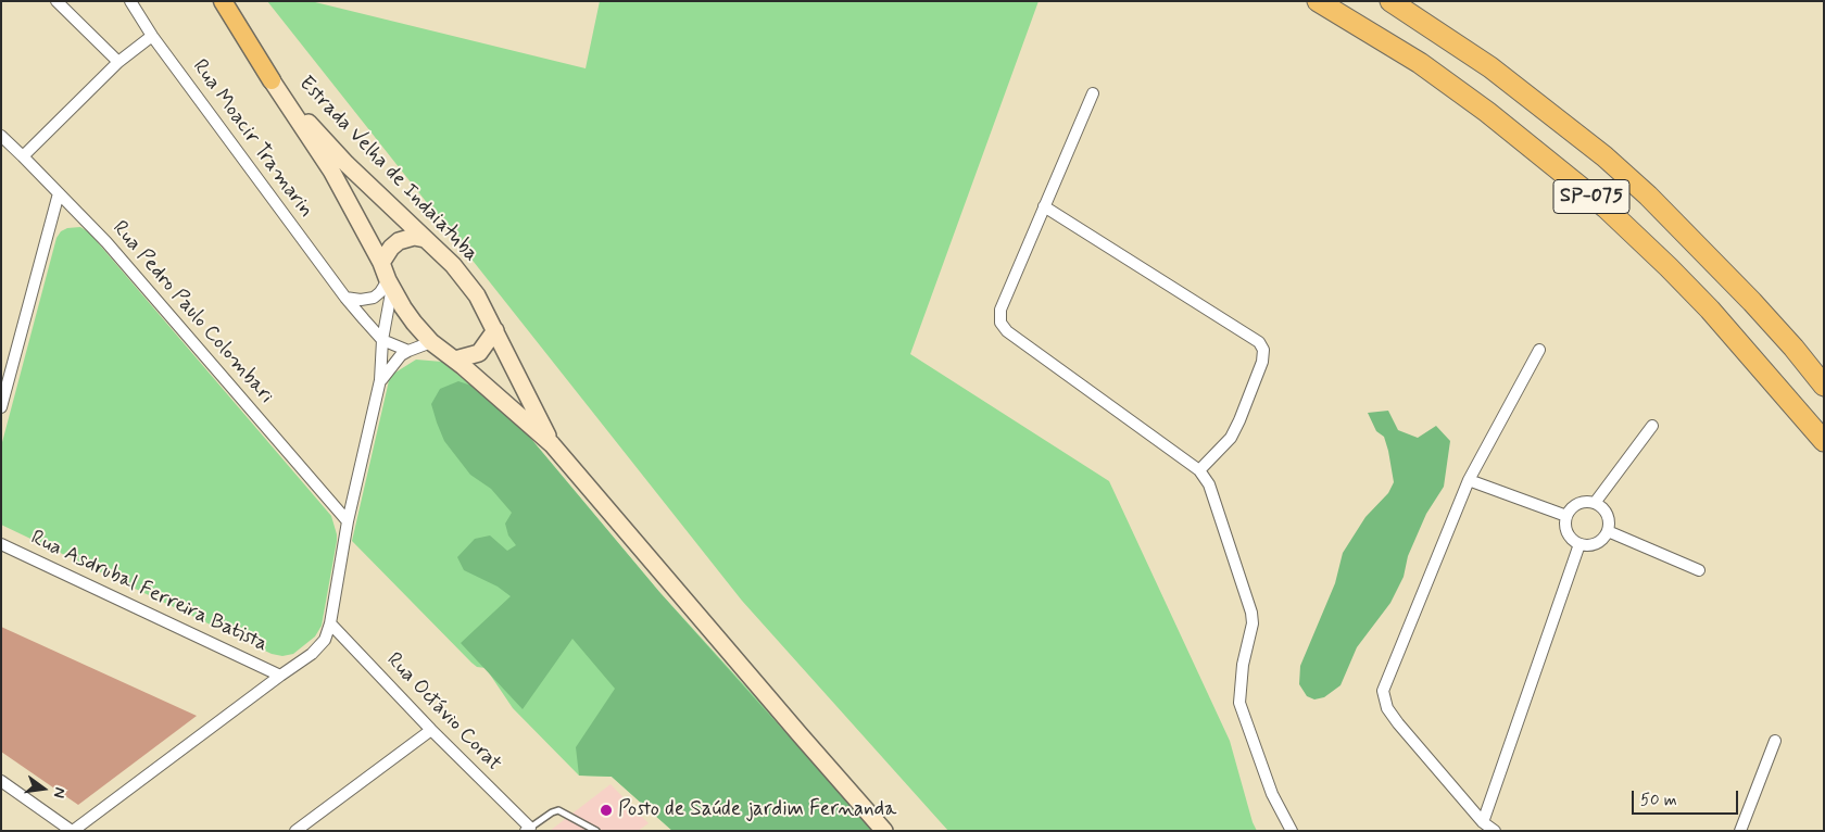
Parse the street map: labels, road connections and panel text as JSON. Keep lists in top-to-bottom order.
{
  "streets": {
    "highway": ["SP-075"],
    "main road": ["Estrada Velha de Indaiatuba"],
    "street": [
      "Rua Moacir Tramarin",
      "Rua Pedro Paulo Colombari",
      "Rua Asdrubal Ferreira Batista",
      "Rua Octávio Corat"
    ]
  },
  "places": ["Posto de Saúde jardim Fernanda"],
  "scale_bar": "50 m",
  "north": "right"
}
